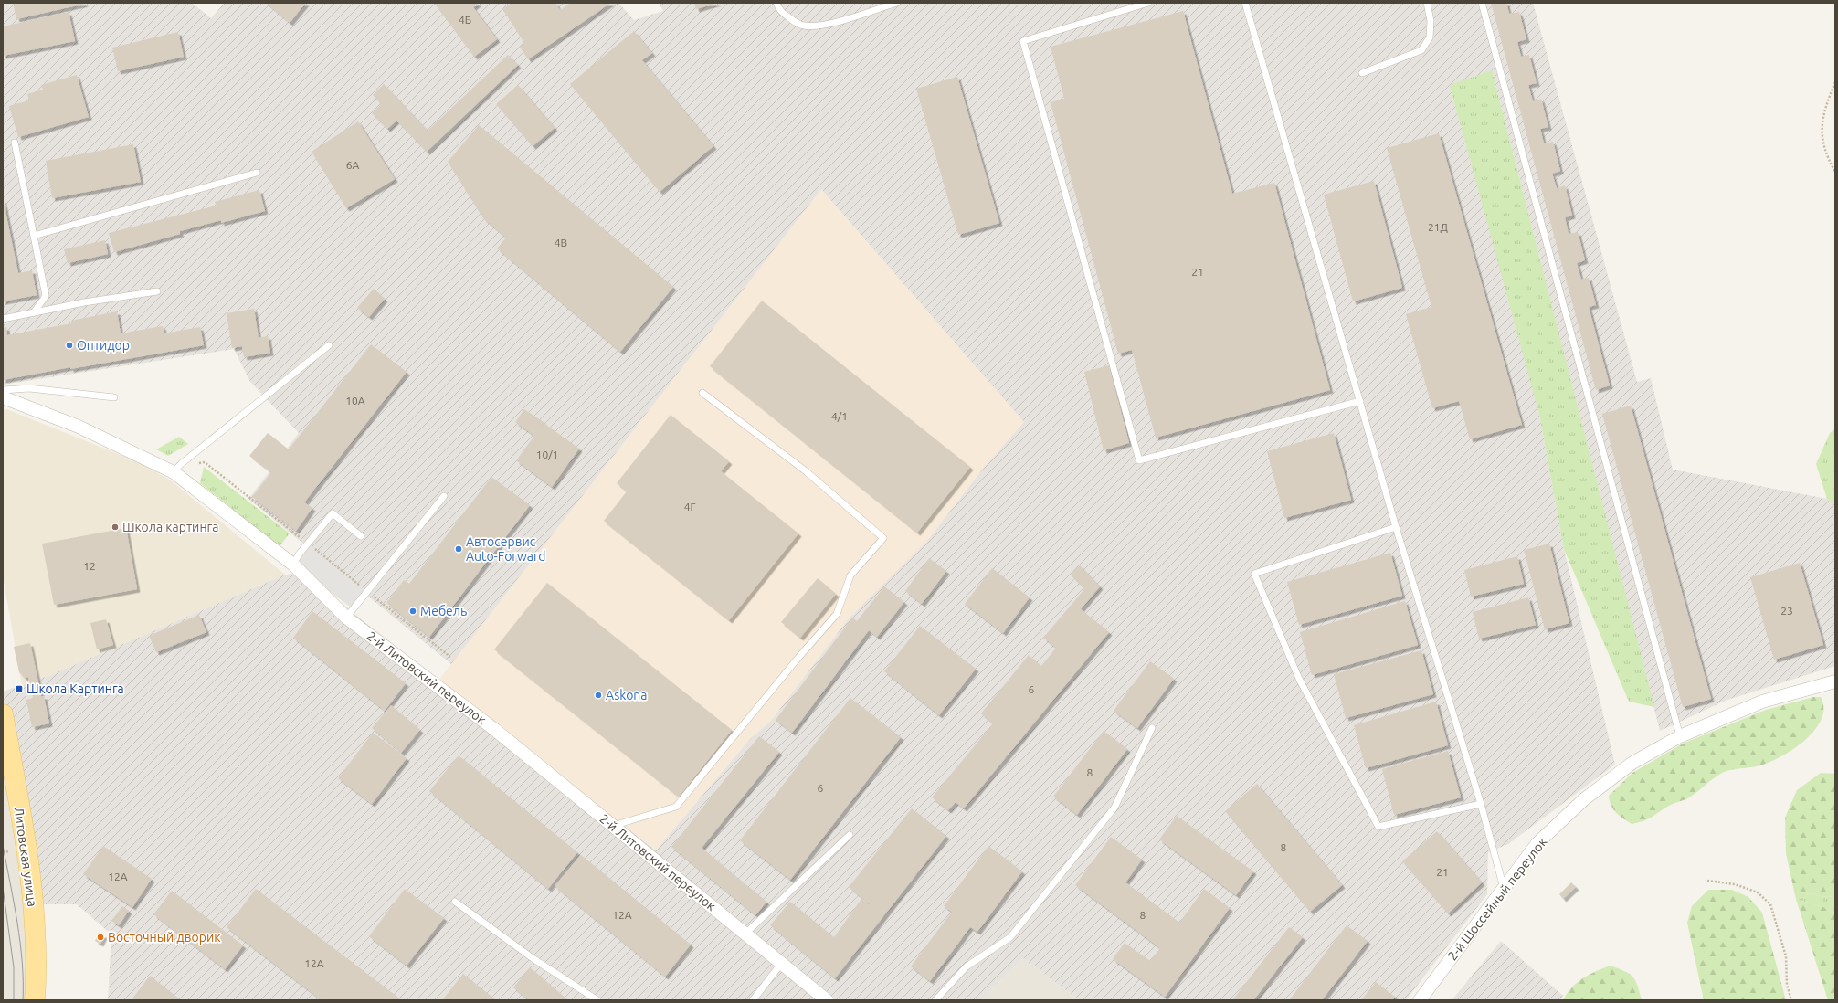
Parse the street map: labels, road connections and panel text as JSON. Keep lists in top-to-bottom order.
{
  "streets": {
    "main road": ["Литовская улица"],
    "street": ["2-й Литовский переулок", "2-й Шоссейный переулок"]
  },
  "places": {
    "other": [
      "Оптидор",
      "Школа картинга",
      "Автосервис Auto-Forward",
      "Мебель",
      "Askona",
      "Восточный дворик"
    ],
    "transit": ["Школа Картинга"]
  },
  "house_numbers": [
    "4Б",
    "6А",
    "21Д",
    "4В",
    "21",
    "10А",
    "4/1",
    "10/1",
    "4Г",
    "12",
    "23",
    "6",
    "8",
    "6",
    "8",
    "21",
    "12А",
    "12А",
    "8",
    "12А"
  ]
}
